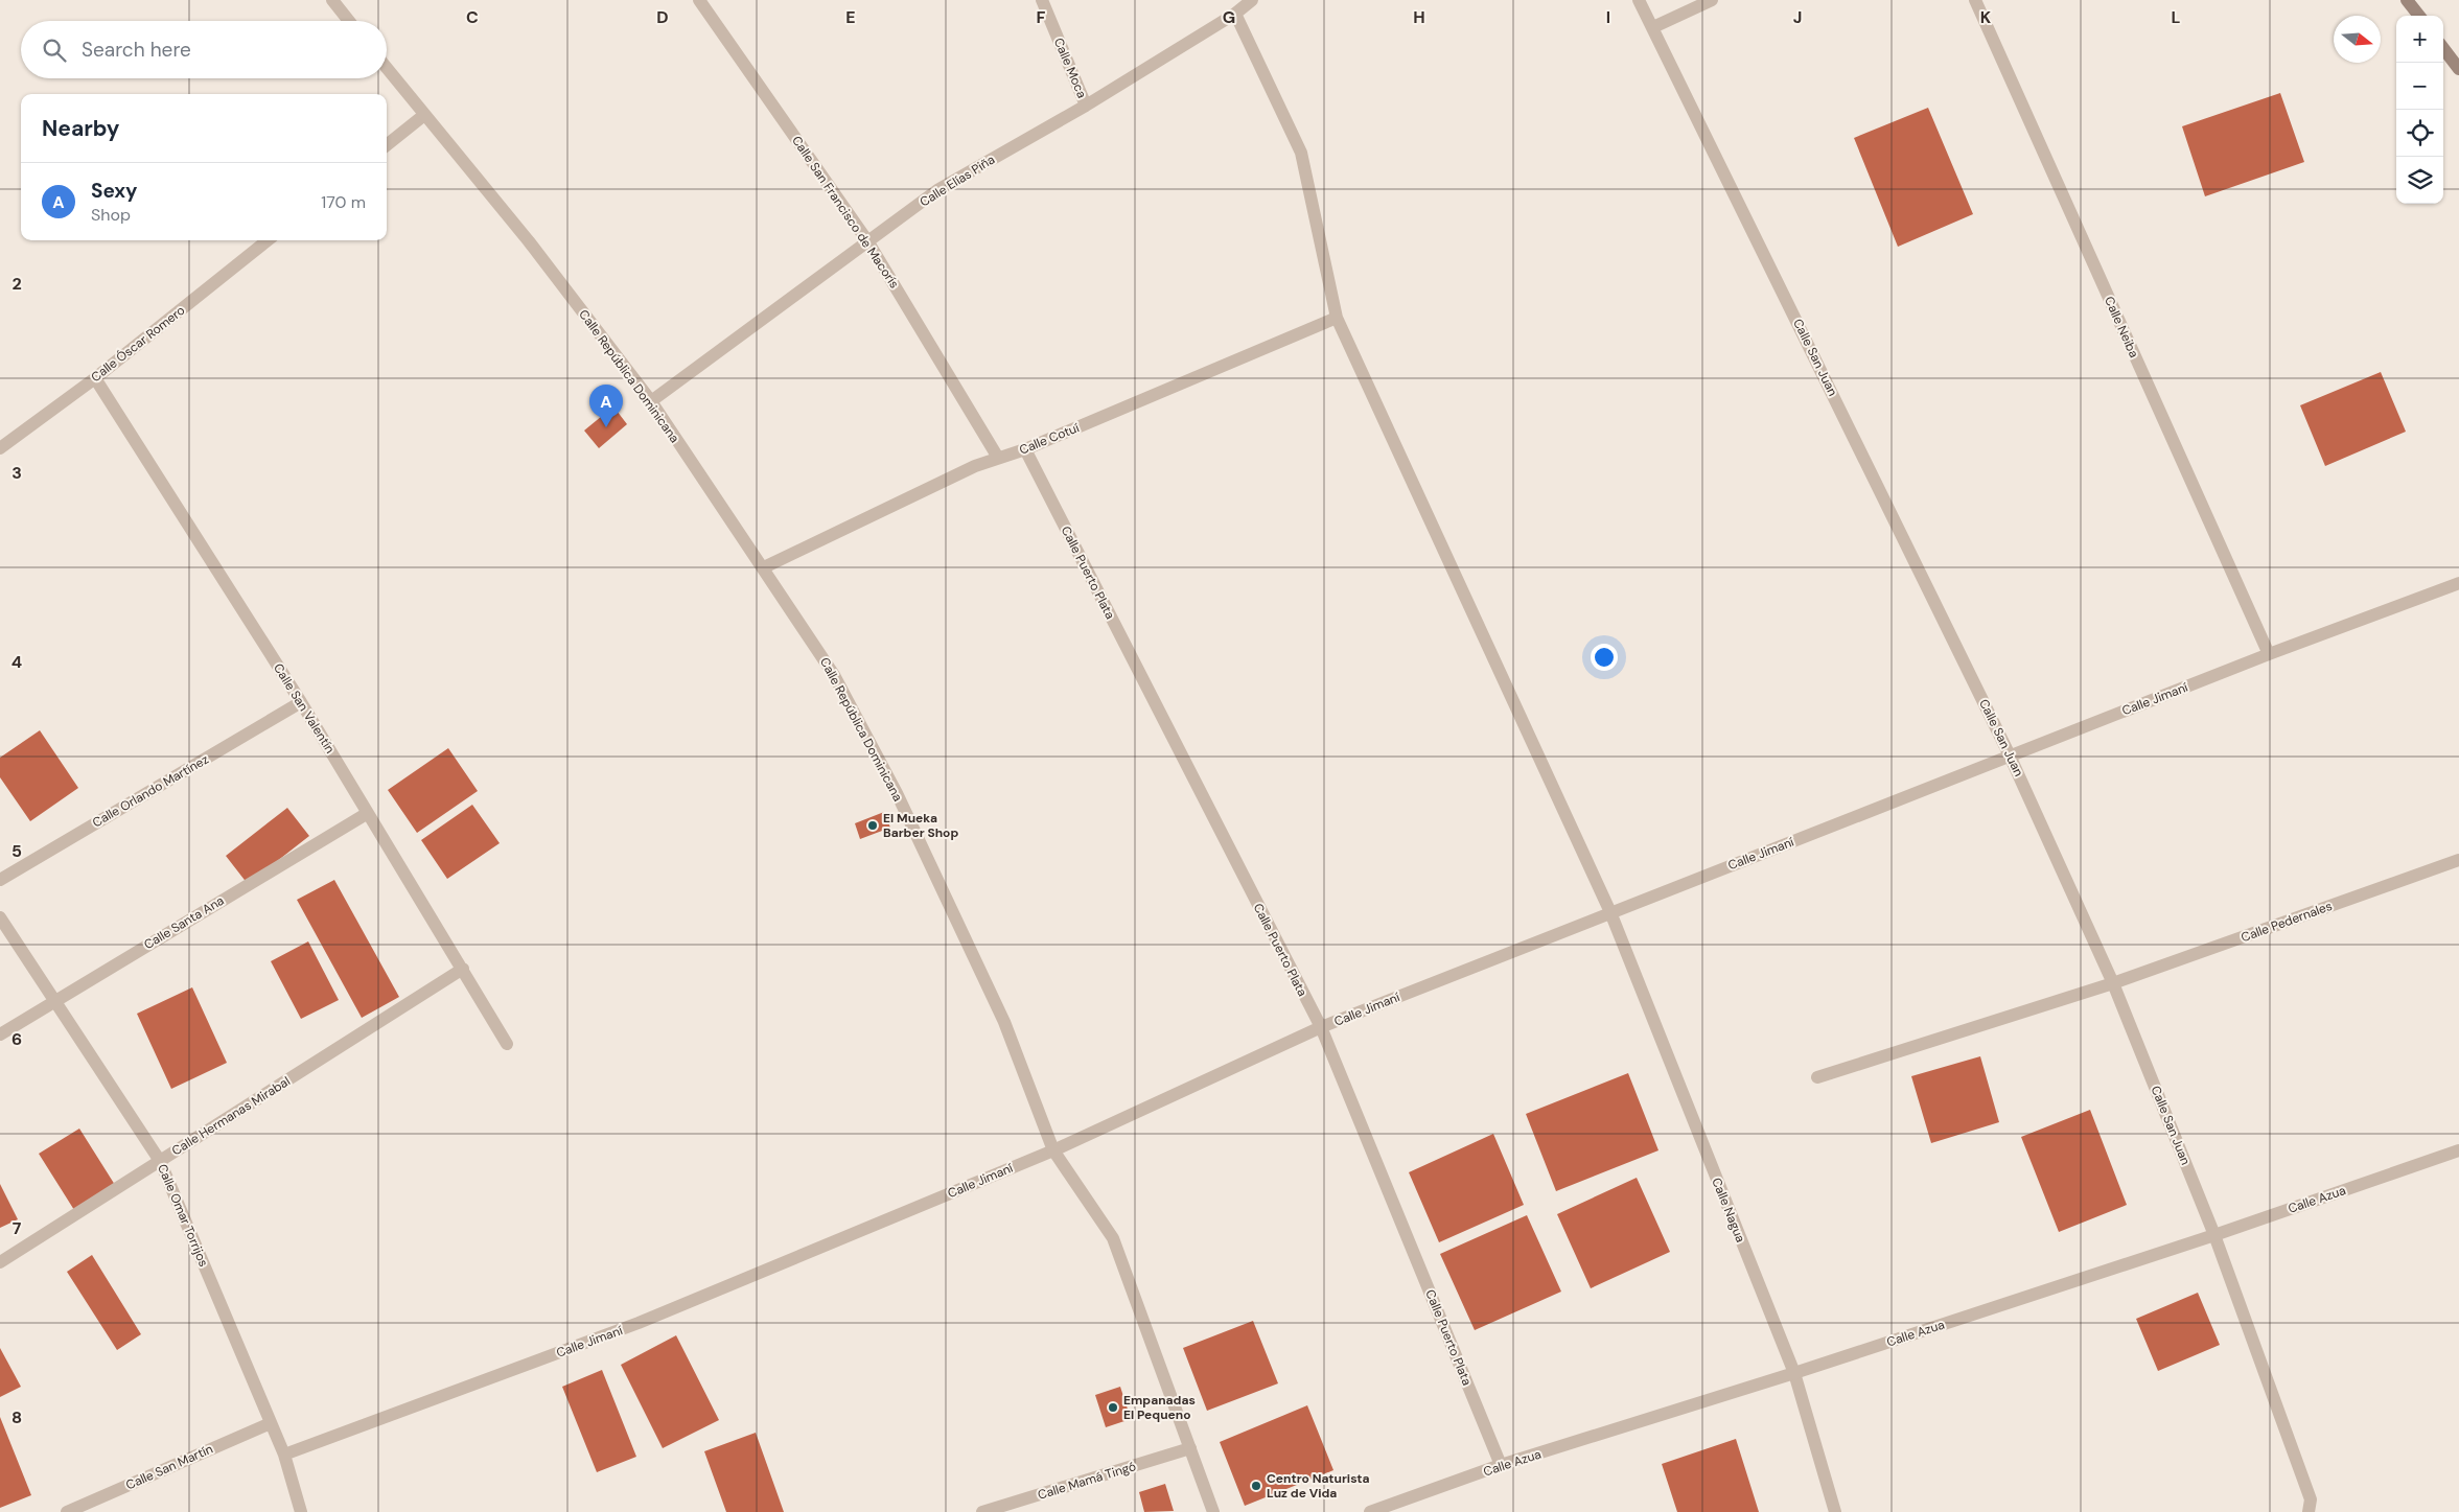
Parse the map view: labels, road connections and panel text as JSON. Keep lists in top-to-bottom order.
{
  "streets": {
    "street": [
      "Calle Moca",
      "Calle Elías Piña",
      "Calle San Francisco de Macorís",
      "Calle Neiba",
      "Calle Óscar Romero",
      "Calle San Juan",
      "Calle República Dominicana",
      "Calle Cotuí",
      "Calle Puerto Plata",
      "Calle Jimaní",
      "Calle San Valentín",
      "Calle Orlando Martínez",
      "Calle Pedernales",
      "Calle Santa Ana",
      "Calle Hermanas Mirabal",
      "Calle Azua",
      "Calle Nagua",
      "Calle Omar Torrijos",
      "Calle San Martín",
      "Calle Mamá Tingó"
    ]
  },
  "crossings": [
    ["Calle Moca", "Calle Elías Piña"],
    ["Calle Elías Piña", "Calle San Francisco de Macorís"],
    ["Calle Elías Piña", "Calle República Dominicana"],
    ["Calle Elías Piña", "Calle Nagua"],
    ["Calle San Francisco de Macorís", "Calle Cotuí"],
    ["Calle Neiba", "Calle Jimaní"],
    ["Calle Óscar Romero", "Calle San Valentín"],
    ["Calle San Juan", "Calle Jimaní"],
    ["Calle San Juan", "Calle Pedernales"],
    ["Calle San Juan", "Calle Azua"],
    ["Calle República Dominicana", "Calle Cotuí"],
    ["Calle República Dominicana", "Calle Jimaní"],
    ["Calle República Dominicana", "Calle Mamá Tingó"],
    ["Calle Cotuí", "Calle Puerto Plata"],
    ["Calle Cotuí", "Calle Nagua"],
    ["Calle Puerto Plata", "Calle Jimaní"],
    ["Calle Puerto Plata", "Calle Azua"],
    ["Calle Jimaní", "Calle Nagua"],
    ["Calle Jimaní", "Calle Omar Torrijos"],
    ["Calle San Valentín", "Calle Orlando Martínez"],
    ["Calle San Valentín", "Calle Santa Ana"],
    ["Calle San Valentín", "Calle Hermanas Mirabal"],
    ["Calle Santa Ana", "Calle Omar Torrijos"],
    ["Calle Hermanas Mirabal", "Calle Omar Torrijos"],
    ["Calle Azua", "Calle Nagua"],
    ["Calle Omar Torrijos", "Calle San Martín"]
  ],
  "places": ["El Mueka Barber Shop", "Empanadas El Pequeno", "Centro Naturista Luz de Vida"],
  "north": "right",
  "page": {
    "map_buttons": ["+", "−"],
    "search": "Search here",
    "heading": "Nearby",
    "list": [
      {
        "mark": "A",
        "name": "Sexy",
        "note": "Shop",
        "value": "170 m"
      }
    ],
    "pins": "A"
  },
  "grid": {
    "columns": [
      "C",
      "D",
      "E",
      "F",
      "G",
      "H",
      "I",
      "J",
      "K",
      "L"
    ],
    "rows": [
      "2",
      "3",
      "4",
      "5",
      "6",
      "7",
      "8"
    ]
  }
}
